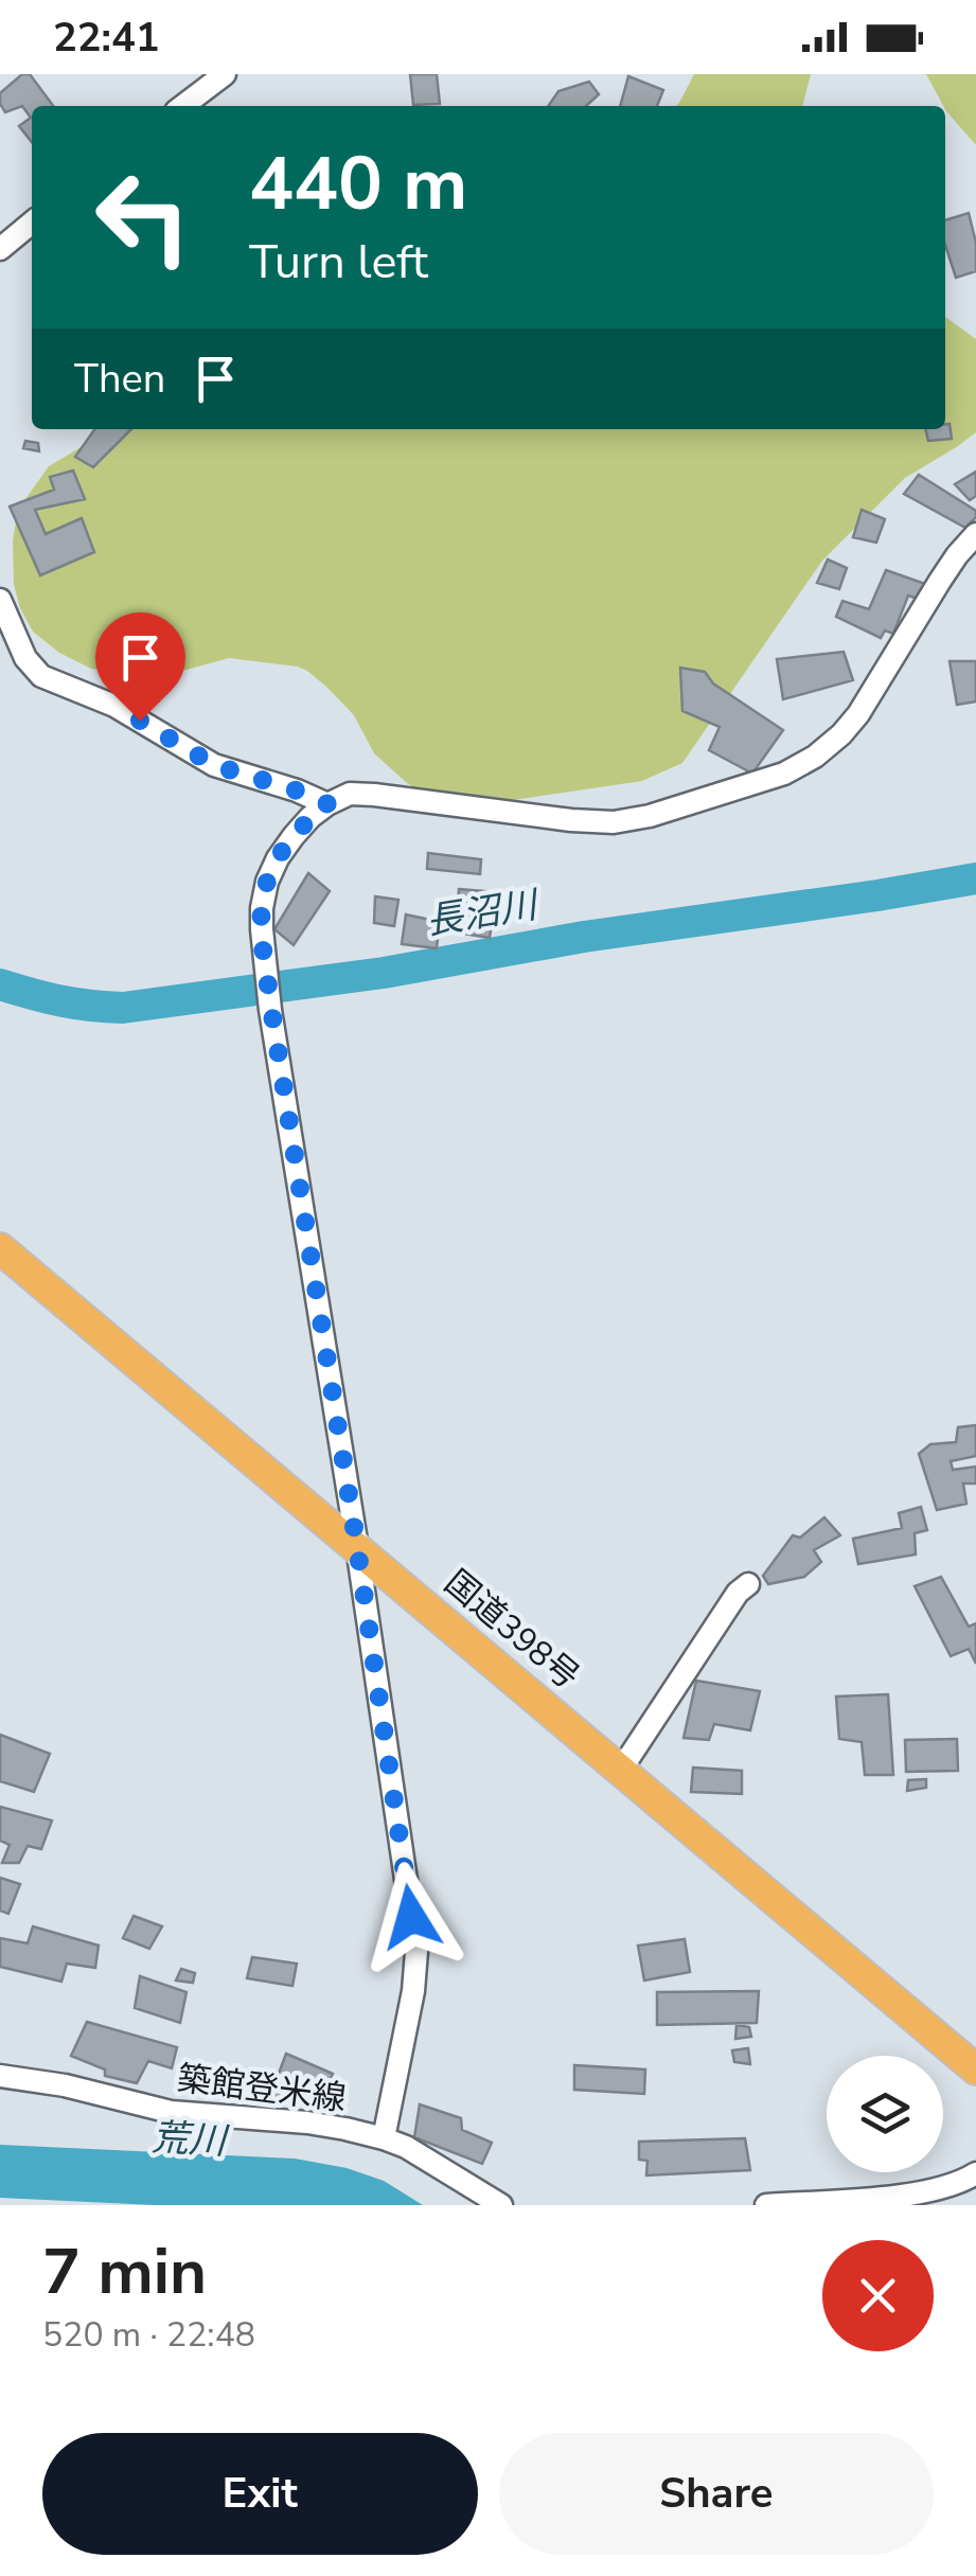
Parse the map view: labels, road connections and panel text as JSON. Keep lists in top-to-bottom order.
{
  "streets": {
    "highway": ["国道398号"],
    "street": ["築館登米線"]
  },
  "water": ["長沼川", "荒川"],
  "page": {
    "status": "22:41",
    "turn": ["440 m", "Turn left"],
    "then": "Then",
    "heading": ["7 min", "520 m · 22:48"],
    "buttons": ["Exit", "Share"]
  }
}
